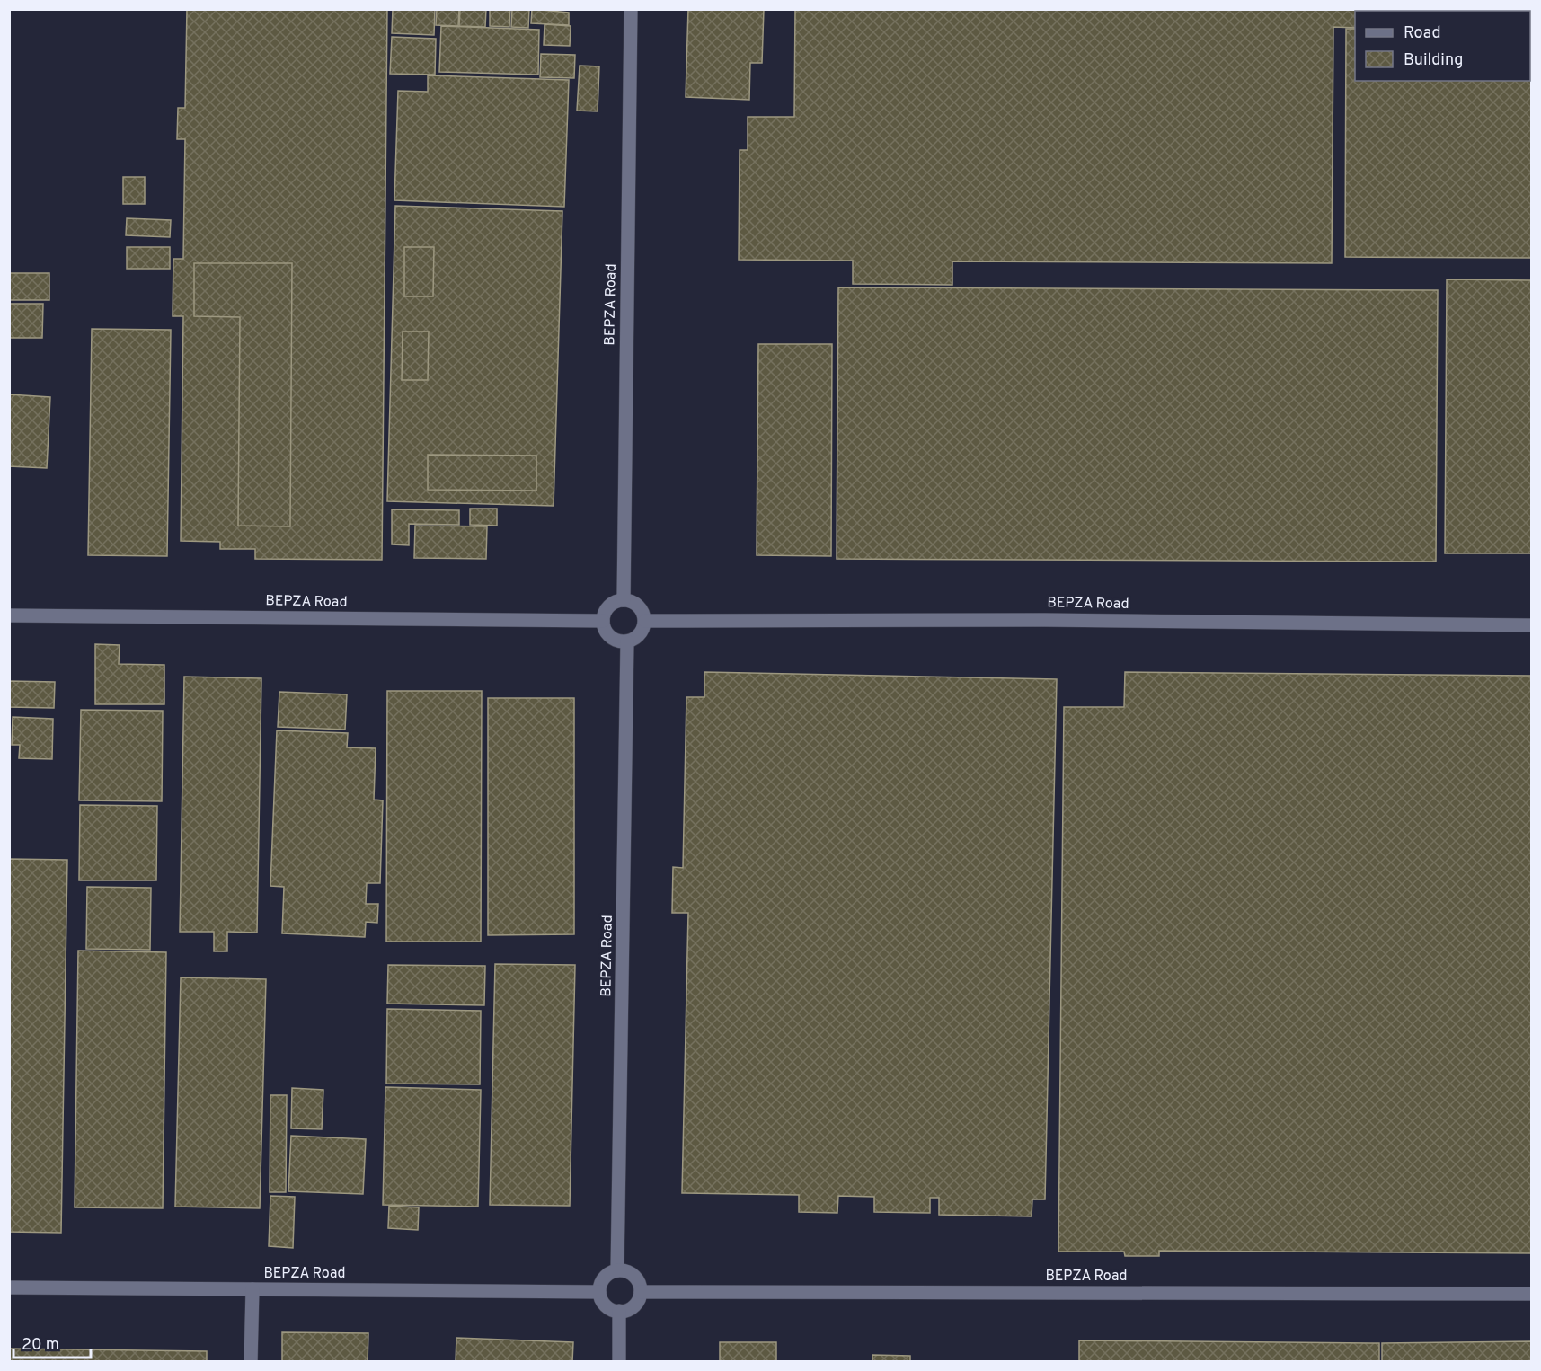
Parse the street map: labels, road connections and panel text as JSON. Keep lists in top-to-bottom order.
{
  "streets": {
    "lane": ["BEPZA Road"]
  },
  "legend": ["Road", "Building"],
  "scale_bar": "20 m"
}
